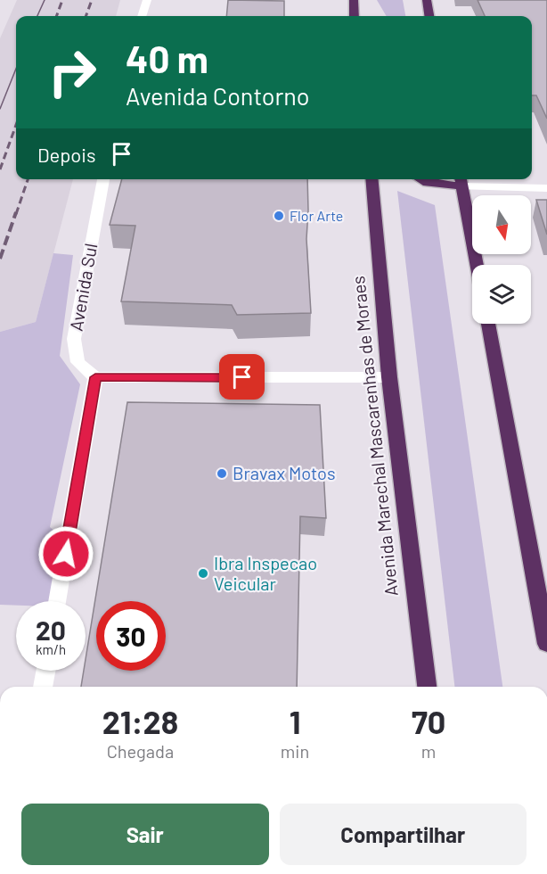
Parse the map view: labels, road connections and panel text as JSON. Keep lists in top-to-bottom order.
{
  "streets": {
    "highway": ["Avenida Marechal Mascarenhas de Moraes"],
    "street": ["Avenida Sul"]
  },
  "places": ["Flor Arte", "Bravax Motos", "Ibra Inspecao Veicular"],
  "north": "bottom",
  "page": {
    "turn": ["40 m", "Avenida Contorno"],
    "then": "Depois",
    "speed": "20 km/h",
    "limit": "30",
    "eta": [
      "21:28",
      "Chegada",
      "1",
      "min",
      "70",
      "m"
    ],
    "buttons": ["Sair", "Compartilhar"]
  }
}
